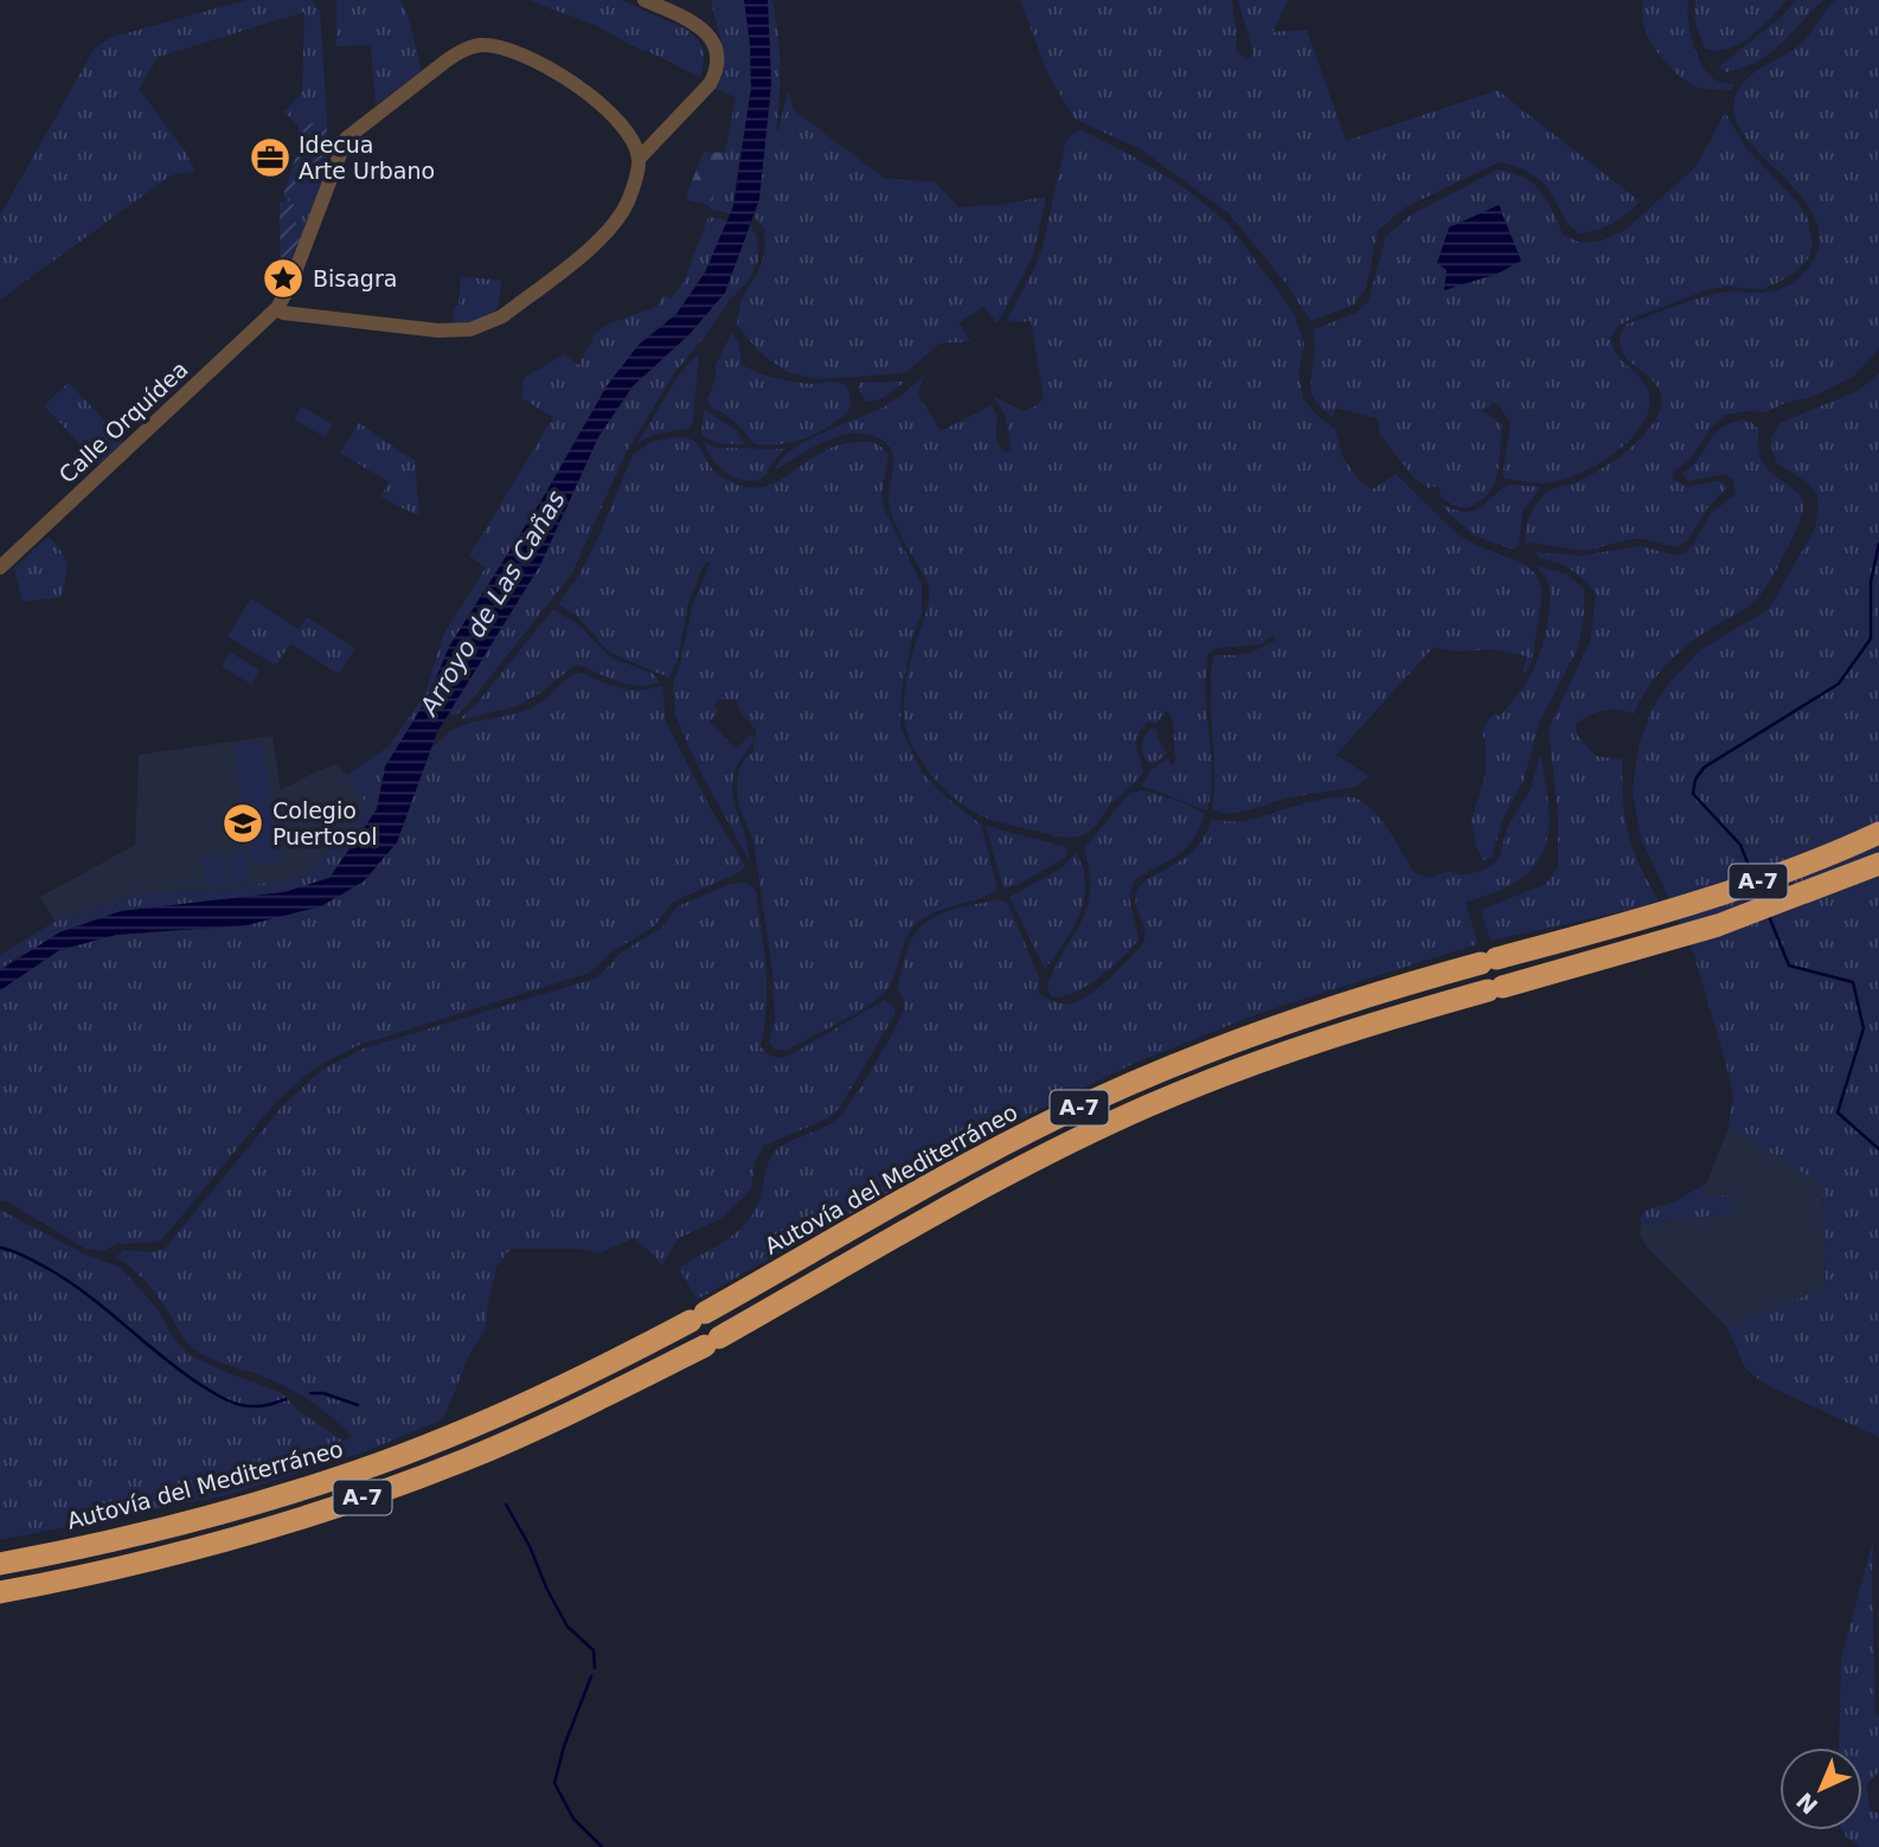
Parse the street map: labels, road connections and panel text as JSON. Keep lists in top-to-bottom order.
{
  "streets": {
    "highway": ["A-7", "Autovía del Mediterráneo"],
    "street": ["Calle Orquídea"]
  },
  "water": ["Arroyo de Las Cañas"],
  "places": {
    "office": ["Idecua Arte Urbano"],
    "place": ["Bisagra"],
    "school or university": ["Colegio Puertosol"]
  },
  "north": "bottom left"
}
